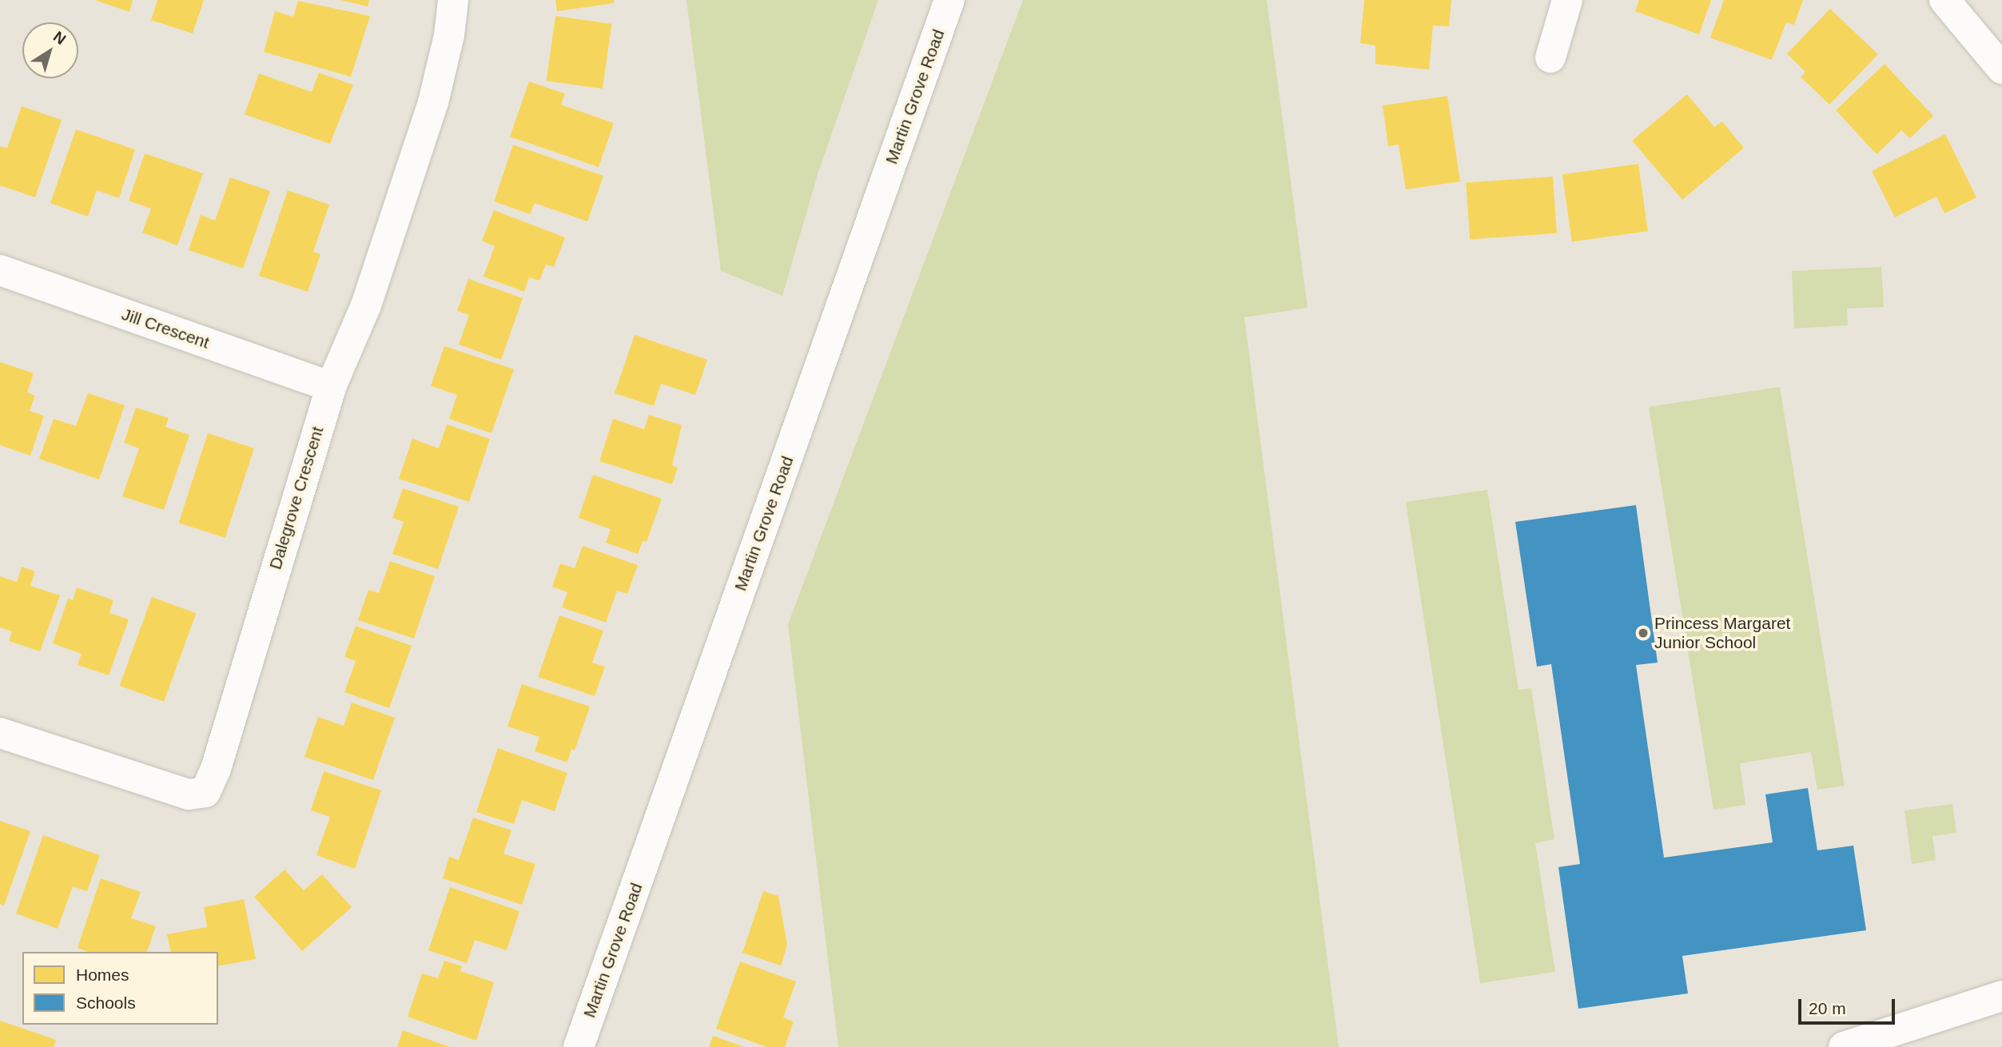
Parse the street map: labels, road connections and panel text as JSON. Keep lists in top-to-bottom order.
{
  "streets": {
    "street": ["Martin Grove Road", "Jill Crescent", "Dalegrove Crescent"]
  },
  "crossings": [
    ["Jill Crescent", "Dalegrove Crescent"]
  ],
  "places": ["Princess Margaret Junior School"],
  "legend": ["Homes", "Schools"],
  "scale_bar": "20 m",
  "north": "top right"
}
